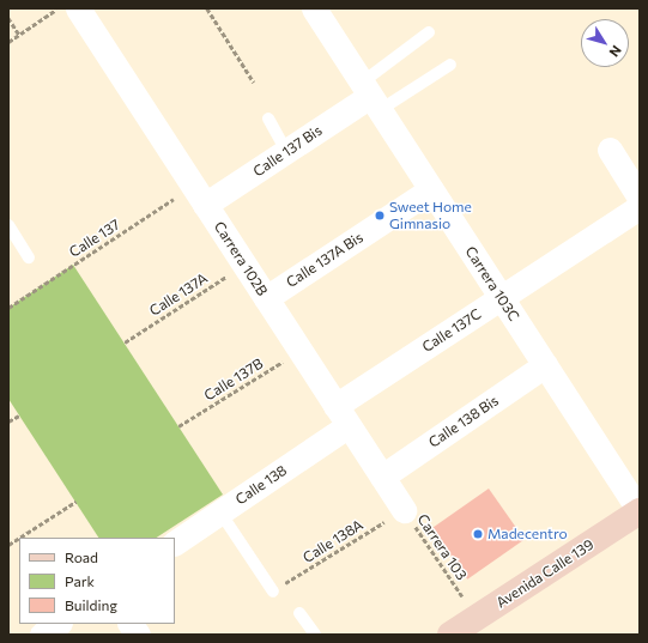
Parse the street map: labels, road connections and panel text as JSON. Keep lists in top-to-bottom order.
{
  "streets": {
    "main road": ["Avenida Calle 139"],
    "street": [
      "Calle 137 Bis",
      "Carrera 102B",
      "Calle 137A Bis",
      "Carrera 103C",
      "Calle 137C",
      "Calle 138 Bis",
      "Calle 138"
    ],
    "path": [
      "Calle 137",
      "Calle 137A",
      "Calle 137B",
      "Calle 138A",
      "Carrera 103"
    ]
  },
  "crossings": [
    ["Calle 137 Bis", "Calle 137"],
    ["Calle 137 Bis", "Carrera 102B"],
    ["Calle 137 Bis", "Carrera 103C"],
    ["Calle 137", "Carrera 102B"],
    ["Carrera 102B", "Calle 137A Bis"],
    ["Carrera 102B", "Calle 137A"],
    ["Carrera 102B", "Calle 137C"],
    ["Carrera 102B", "Calle 137B"],
    ["Carrera 102B", "Calle 138 Bis"],
    ["Carrera 102B", "Calle 138"],
    ["Carrera 102B", "Calle 138A"],
    ["Carrera 102B", "Carrera 103"],
    ["Calle 137A Bis", "Carrera 103C"],
    ["Carrera 103C", "Calle 137C"],
    ["Carrera 103C", "Calle 138 Bis"],
    ["Carrera 103C", "Avenida Calle 139"],
    ["Calle 137C", "Calle 138"],
    ["Calle 138A", "Carrera 103"]
  ],
  "places": ["Sweet Home Gimnasio", "Madecentro"],
  "legend": ["Road", "Park", "Building"],
  "north": "bottom right"
}
